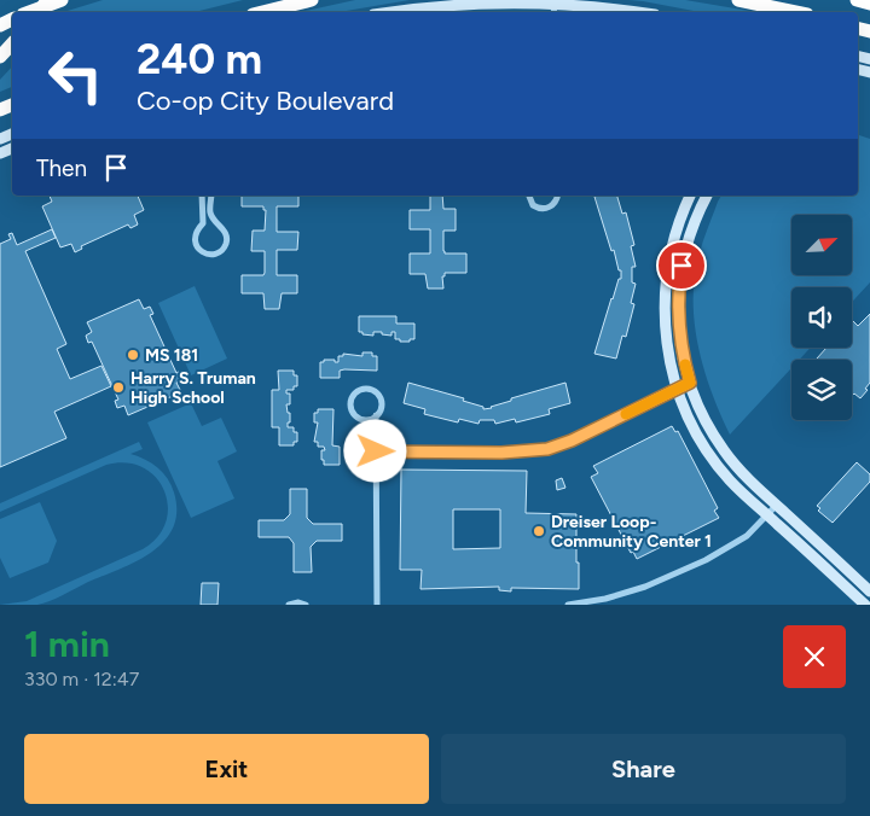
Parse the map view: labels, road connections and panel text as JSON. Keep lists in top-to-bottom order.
{
  "places": ["MS 181", "Harry S. Truman High School", "Dreiser Loop- Community Center 1"],
  "north": "top right",
  "page": {
    "turn": ["240 m", "Co-op City Boulevard"],
    "then": "Then",
    "heading": ["1 min", "330 m · 12:47"],
    "buttons": ["Exit", "Share"]
  }
}
